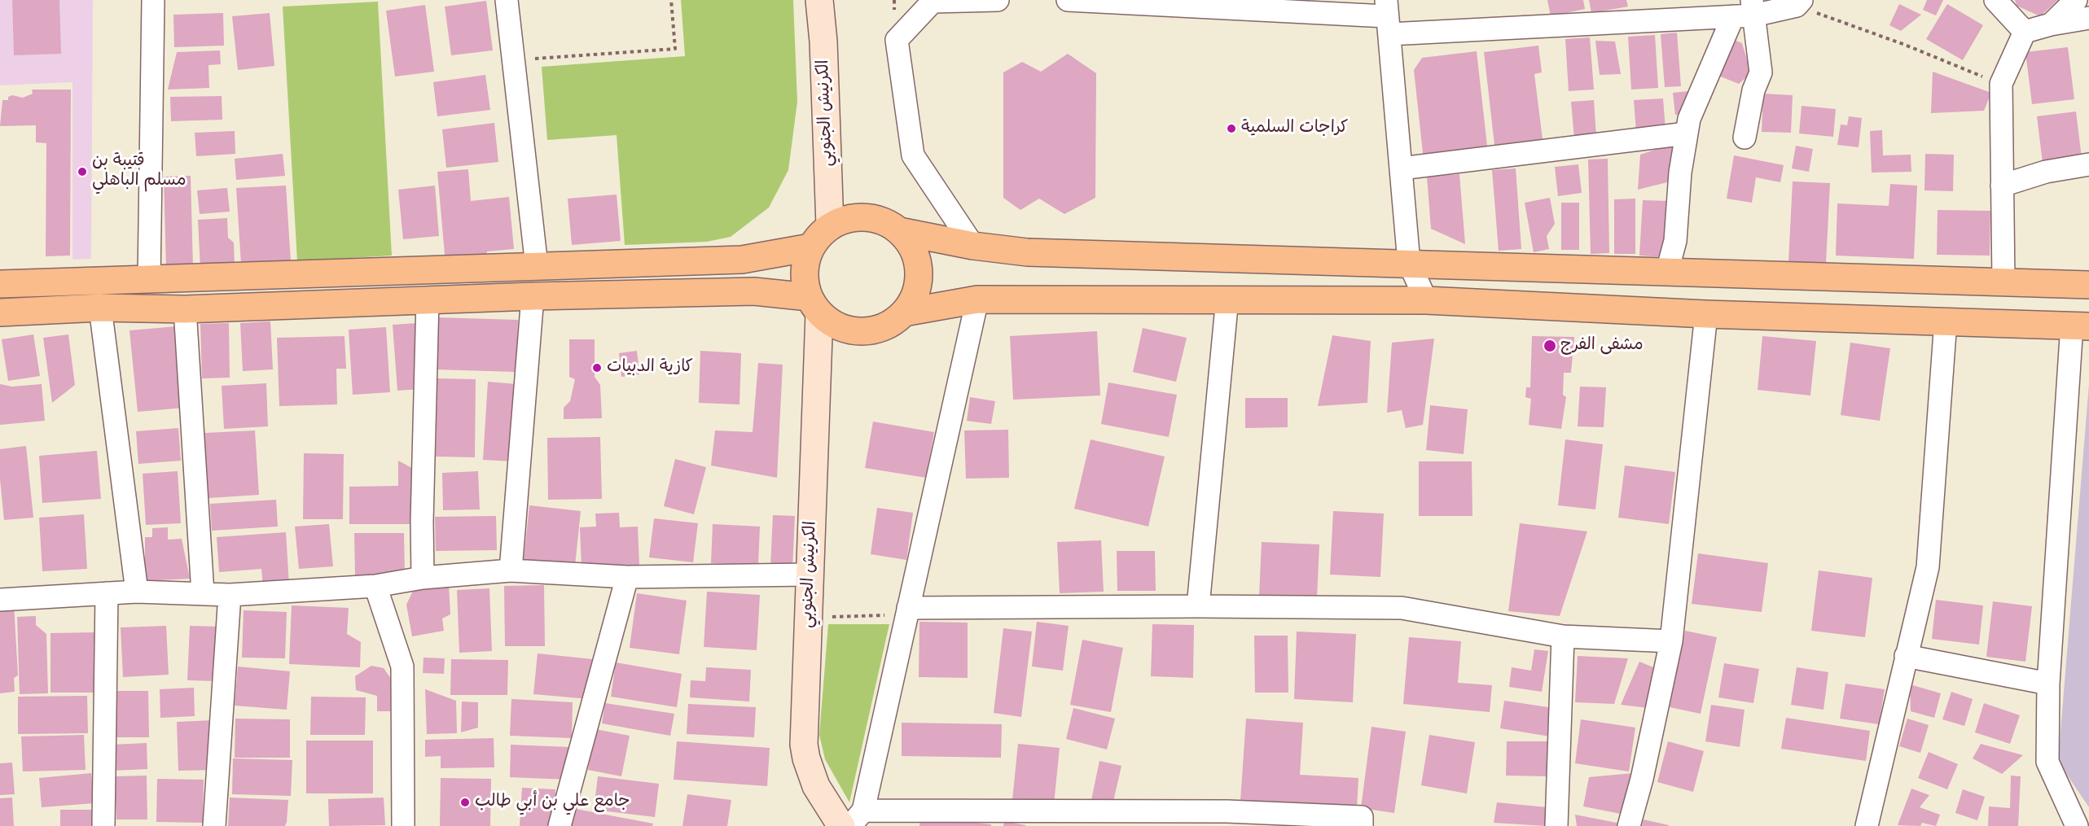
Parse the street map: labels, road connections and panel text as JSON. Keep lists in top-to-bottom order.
{
  "streets": {
    "main road": ["الكرنيش الجنوبي"]
  },
  "places": [
    "كراجات السلمية",
    "قتيبة بن مسلم الباهلي",
    "مشفى الفرج",
    "كازية الدبيات",
    "جامع علي بن أبي طالب"
  ]
}
